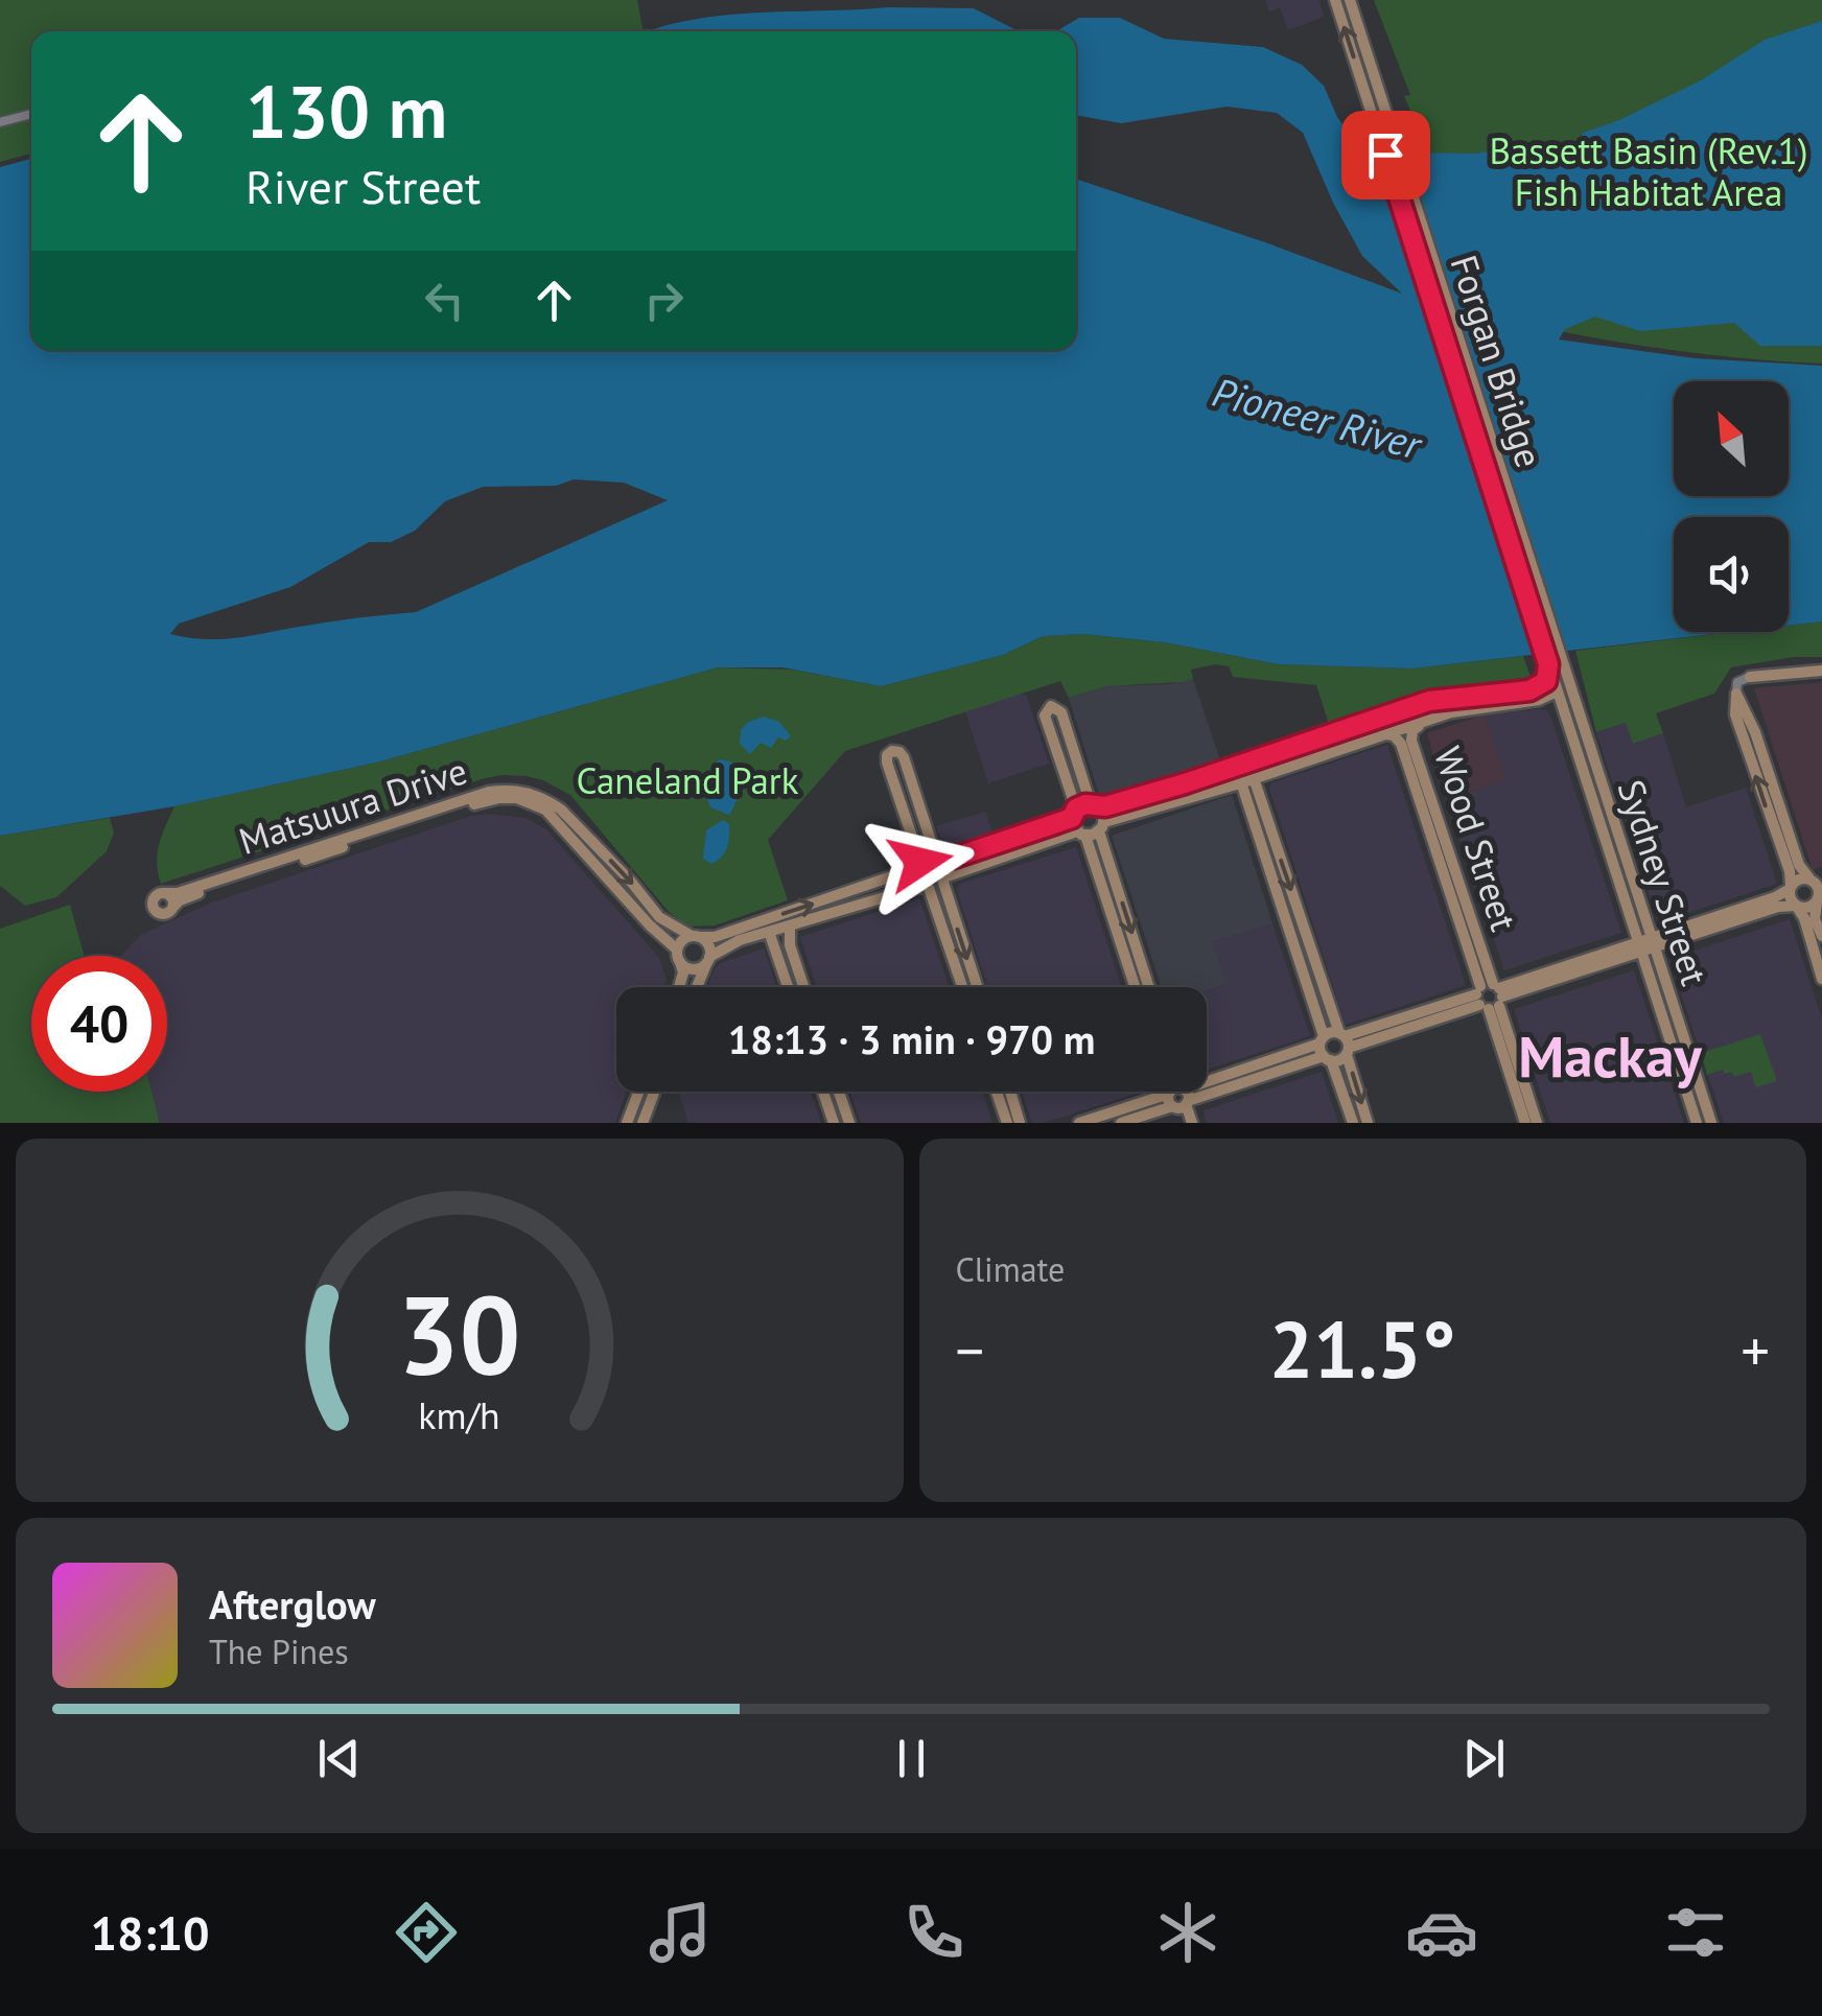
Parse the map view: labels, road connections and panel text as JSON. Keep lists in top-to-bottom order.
{
  "streets": {
    "street": [
      "Forgan Bridge",
      "Matsuura Drive",
      "Wood Street",
      "Sydney Street"
    ]
  },
  "crossings": [
    ["Forgan Bridge", "Sydney Street"]
  ],
  "one_way": ["Matsuura Drive"],
  "districts": ["Mackay"],
  "water": ["Pioneer River"],
  "parks": ["Bassett Basin (Rev.1) Fish Habitat Area", "Caneland Park"],
  "north": "top left",
  "page": {
    "turn": ["130 m", "River Street"],
    "limit": "40",
    "trip": "18:13 · 3 min · 970 m",
    "tile": "Climate",
    "heat": ["−", "21.5°", "+"],
    "song": ["Afterglow", "The Pines"],
    "tabs": "18:10",
    "gauge": ["30", "km/h"]
  }
}
